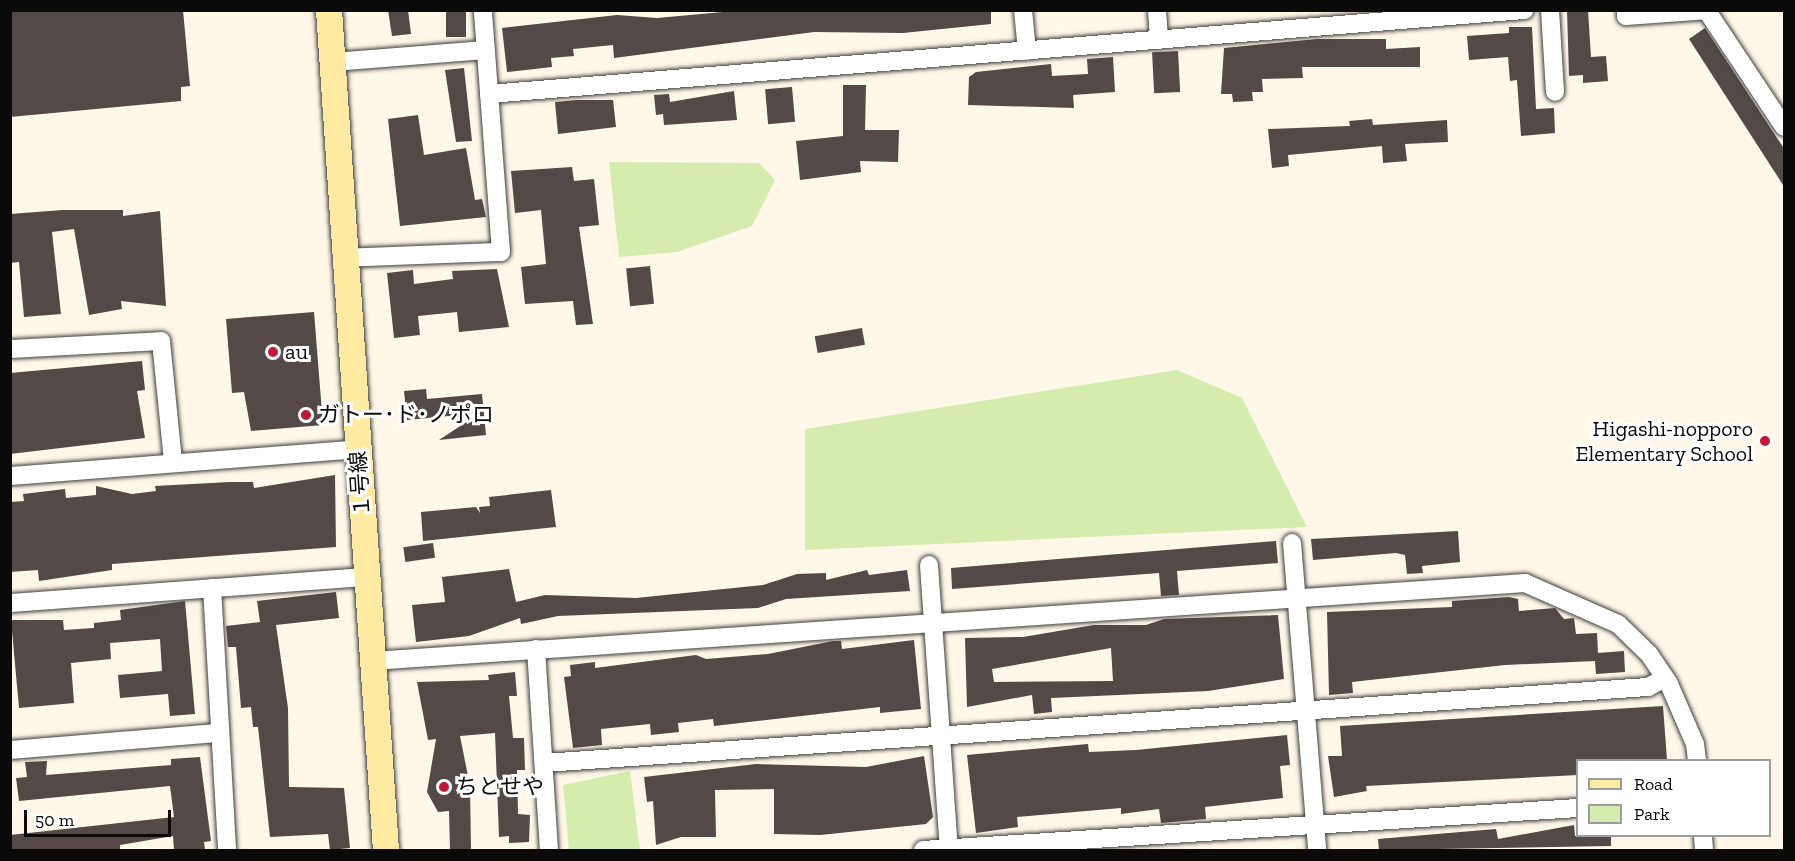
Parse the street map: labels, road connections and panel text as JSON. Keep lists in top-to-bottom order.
{
  "streets": {
    "street": ["１号線"]
  },
  "places": [
    "au",
    "ガトー･ド･ノポロ",
    "Higashi-nopporo Elementary School",
    "ちとせや"
  ],
  "legend": ["Road", "Park"],
  "scale_bar": "50 m"
}
